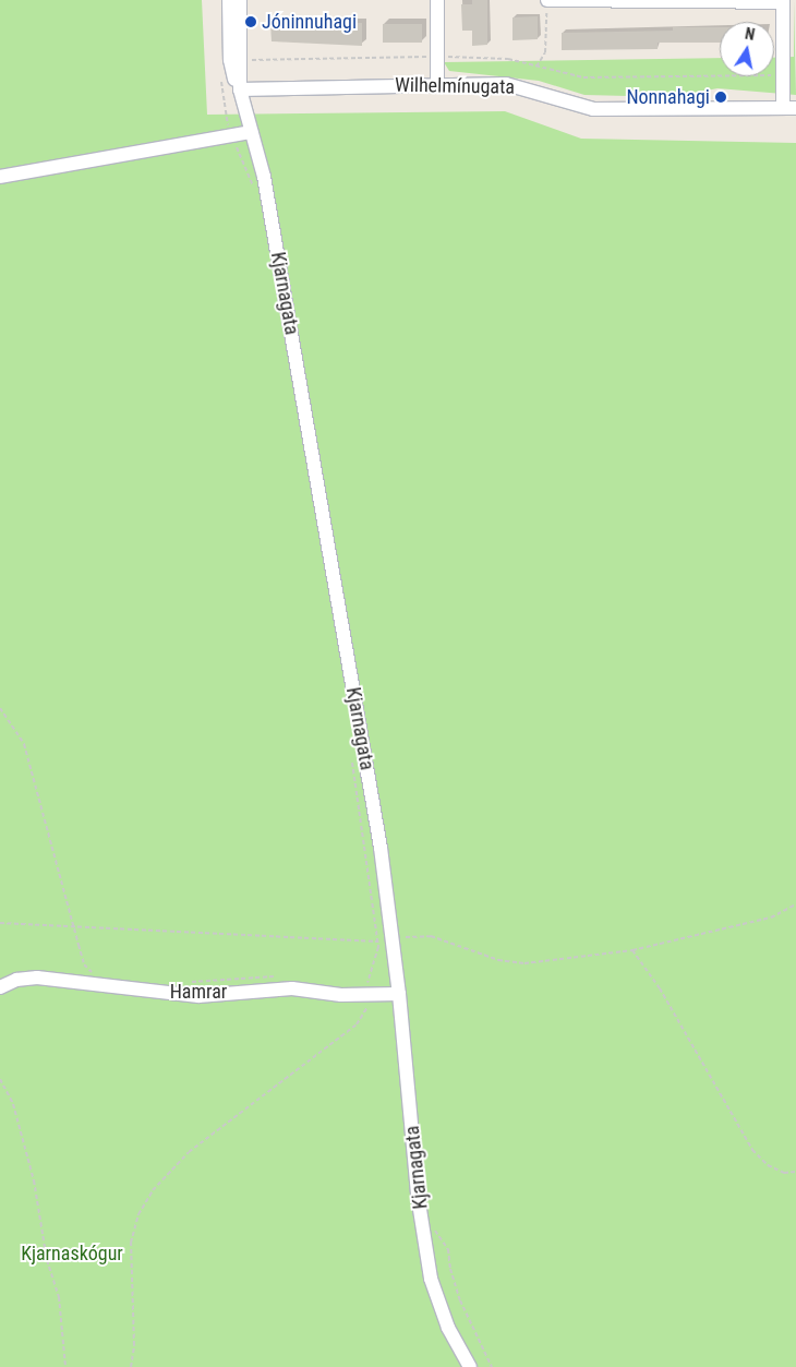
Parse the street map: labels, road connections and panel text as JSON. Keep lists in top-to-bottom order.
{
  "streets": {
    "street": ["Wilhelmínugata", "Kjarnagata", "Hamrar"]
  },
  "crossings": [
    ["Wilhelmínugata", "Kjarnagata"],
    ["Kjarnagata", "Hamrar"]
  ],
  "parks": ["Kjarnaskógur"],
  "places": ["Jóninnuhagi", "Nonnahagi"],
  "north": "top"
}
